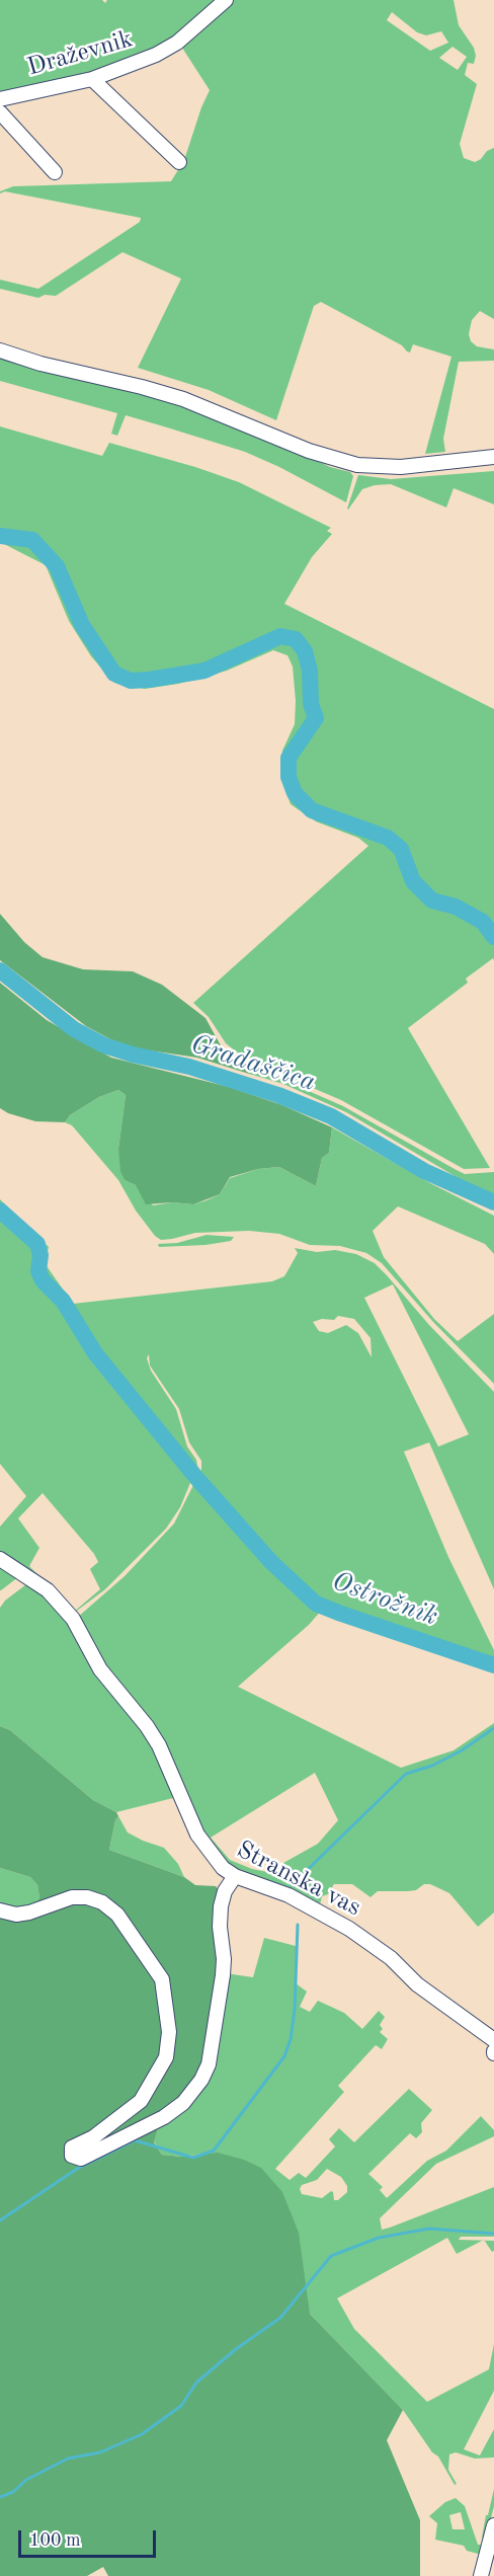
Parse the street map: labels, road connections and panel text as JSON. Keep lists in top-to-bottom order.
{
  "streets": {
    "street": ["Draževnik", "Stranska vas"]
  },
  "water": ["Gradaščica", "Ostrožnik"],
  "scale_bar": "100 m"
}
